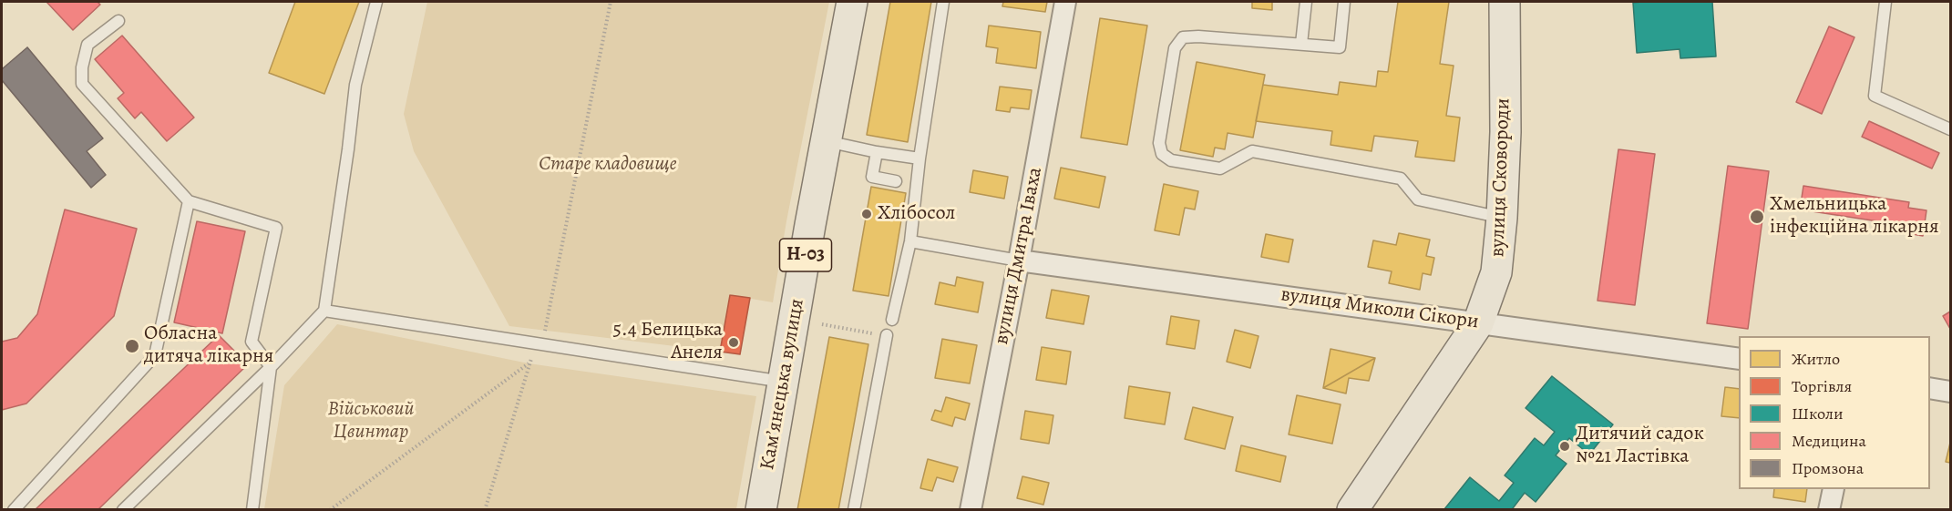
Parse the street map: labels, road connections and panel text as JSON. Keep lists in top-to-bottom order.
{
  "streets": {
    "main road": ["вулиця Сковороди", "Н-03", "Камʼянецька вулиця"],
    "street": ["вулиця Дмитра Іваха", "вулиця Миколи Сікори"]
  },
  "crossings": [
    ["вулиця Сковороди", "вулиця Миколи Сікори"],
    ["вулиця Дмитра Іваха", "вулиця Миколи Сікори"]
  ],
  "parks": ["Старе кладовище", "Військовий Цвинтар"],
  "places": [
    "Хлібосол",
    "Хмельницька інфекційна лікарня",
    "5.4 Белицька Анеля",
    "Обласна дитяча лікарня",
    "Дитячий садок №21 Ластівка"
  ],
  "legend": [
    "Житло",
    "Торгівля",
    "Школи",
    "Медицина",
    "Промзона"
  ]
}
